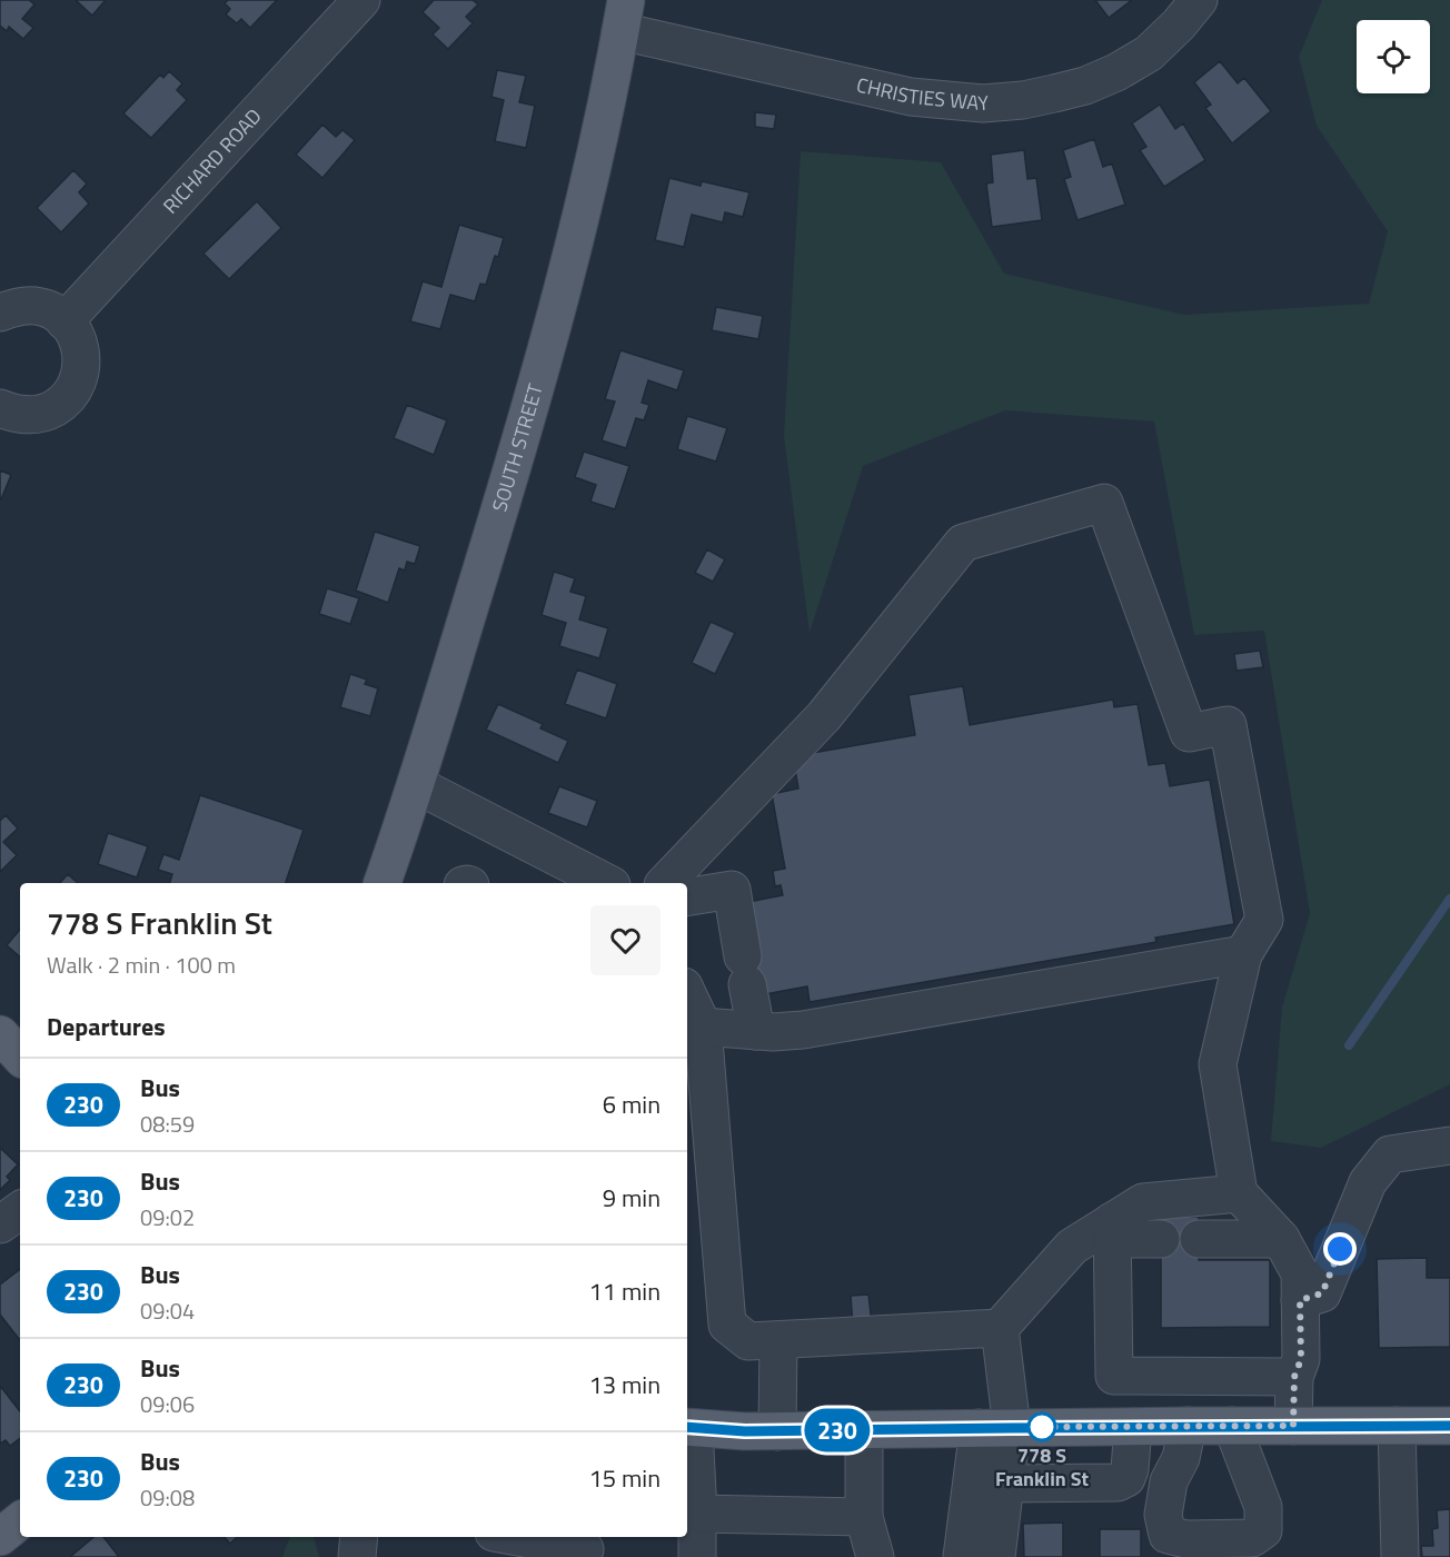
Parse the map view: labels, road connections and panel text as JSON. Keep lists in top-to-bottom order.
{
  "streets": {
    "main road": ["SOUTH STREET"],
    "street": ["CHRISTIES WAY", "RICHARD ROAD"]
  },
  "crossings": [
    ["CHRISTIES WAY", "SOUTH STREET"]
  ],
  "places": ["778 S Franklin St"],
  "lines": ["bus line 230"],
  "page": {
    "on_map": "230",
    "heading": [
      ["778 S Franklin St", "Walk · 2 min · 100 m"],
      "Departures"
    ],
    "list": [
      {
        "mark": "230",
        "name": "Bus",
        "note": "08:59",
        "value": "6 min"
      },
      {
        "mark": "230",
        "name": "Bus",
        "note": "09:02",
        "value": "9 min"
      },
      {
        "mark": "230",
        "name": "Bus",
        "note": "09:04",
        "value": "11 min"
      },
      {
        "mark": "230",
        "name": "Bus",
        "note": "09:06",
        "value": "13 min"
      },
      {
        "mark": "230",
        "name": "Bus",
        "note": "09:08",
        "value": "15 min"
      }
    ]
  }
}
